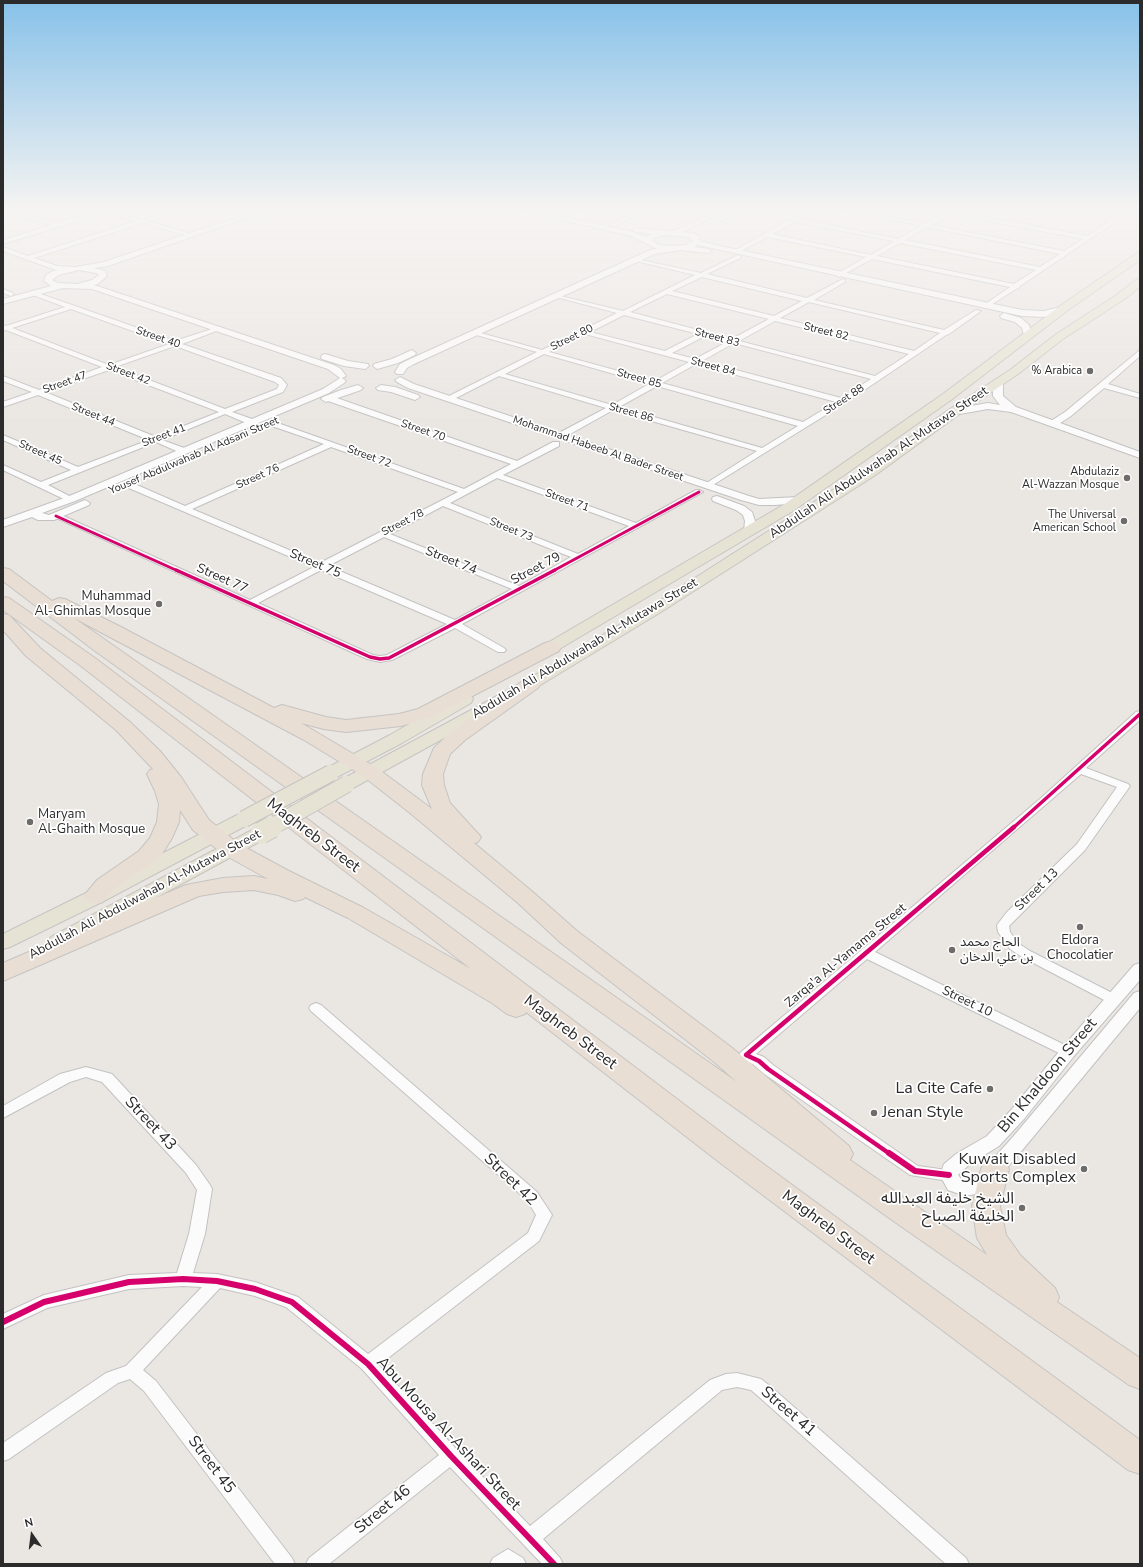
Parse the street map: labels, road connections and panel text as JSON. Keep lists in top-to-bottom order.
{
  "streets": {
    "highway": ["Maghreb Street"],
    "main road": ["Abdullah Ali Abdulwahab Al-Mutawa Street"],
    "street": [
      "Street 82",
      "Street 40",
      "Street 80",
      "Street 83",
      "Street 84",
      "Street 42",
      "Street 85",
      "Street 47",
      "Street 88",
      "Street 86",
      "Street 44",
      "Street 70",
      "Street 41",
      "Mohammad Habeeb Al Bader Street",
      "Street 45",
      "Yousef Abdulwahab Al Adsani Street",
      "Street 72",
      "Street 76",
      "Street 71",
      "Street 78",
      "Street 73",
      "Street 74",
      "Street 75",
      "Street 79",
      "Street 77",
      "Street 13",
      "Zarqa'a Al-Yamama Street",
      "Street 10",
      "Bin Khaldoon Street",
      "Street 43",
      "Abu Mousa Al-Ashari Street",
      "Street 46"
    ]
  },
  "crossings": [
    ["Street 82", "Street 80"],
    ["Street 82", "Street 88"],
    ["Street 82", "Street 78"],
    ["Street 40", "Street 47"],
    ["Street 40", "Street 41"],
    ["Street 80", "Street 83"],
    ["Street 80", "Street 84"],
    ["Street 80", "Street 85"],
    ["Street 80", "Street 86"],
    ["Street 80", "Mohammad Habeeb Al Bader Street"],
    ["Street 83", "Street 88"],
    ["Street 83", "Street 78"],
    ["Street 84", "Street 88"],
    ["Street 84", "Street 78"],
    ["Street 42", "Street 47"],
    ["Street 42", "Street 41"],
    ["Street 42", "Yousef Abdulwahab Al Adsani Street"],
    ["Street 42", "Abu Mousa Al-Ashari Street"],
    ["Street 85", "Street 88"],
    ["Street 85", "Street 78"],
    ["Street 47", "Street 44"],
    ["Street 88", "Street 86"],
    ["Street 88", "Mohammad Habeeb Al Bader Street"],
    ["Street 88", "Street 79"],
    ["Street 86", "Street 78"],
    ["Street 44", "Street 41"],
    ["Street 44", "Yousef Abdulwahab Al Adsani Street"],
    ["Street 70", "Yousef Abdulwahab Al Adsani Street"],
    ["Street 70", "Street 78"],
    ["Street 41", "Street 45"],
    ["Street 41", "Abu Mousa Al-Ashari Street"],
    ["Mohammad Habeeb Al Bader Street", "Abdullah Ali Abdulwahab Al-Mutawa Street"],
    ["Mohammad Habeeb Al Bader Street", "Street 78"],
    ["Mohammad Habeeb Al Bader Street", "Street 79"],
    ["Yousef Abdulwahab Al Adsani Street", "Street 72"],
    ["Yousef Abdulwahab Al Adsani Street", "Street 75"],
    ["Yousef Abdulwahab Al Adsani Street", "Street 77"],
    ["Street 72", "Street 76"],
    ["Street 72", "Street 78"],
    ["Street 76", "Street 75"],
    ["Street 71", "Street 78"],
    ["Street 71", "Street 79"],
    ["Street 78", "Street 73"],
    ["Street 78", "Street 74"],
    ["Street 78", "Street 75"],
    ["Street 78", "Street 77"],
    ["Street 73", "Street 79"],
    ["Street 74", "Street 79"],
    ["Street 75", "Street 79"],
    ["Street 79", "Street 77"],
    ["Street 13", "Zarqa'a Al-Yamama Street"],
    ["Street 13", "Bin Khaldoon Street"],
    ["Zarqa'a Al-Yamama Street", "Street 10"],
    ["Zarqa'a Al-Yamama Street", "Bin Khaldoon Street"],
    ["Street 10", "Bin Khaldoon Street"],
    ["Street 43", "Abu Mousa Al-Ashari Street"],
    ["Abu Mousa Al-Ashari Street", "Street 46"]
  ],
  "places": [
    "% Arabica",
    "Abdulaziz Al-Wazzan Mosque",
    "The Universal American School",
    "Muhammad Al-Ghimlas Mosque",
    "Maryam Al-Ghaith Mosque",
    "Eldora Chocolatier",
    "الحاج محمد بن علي الدخان",
    "La Cite Cafe",
    "Jenan Style",
    "Kuwait Disabled Sports Complex",
    "الشيخ خليفة العبدالله الخليفة الصباح"
  ],
  "north": "top"
}
